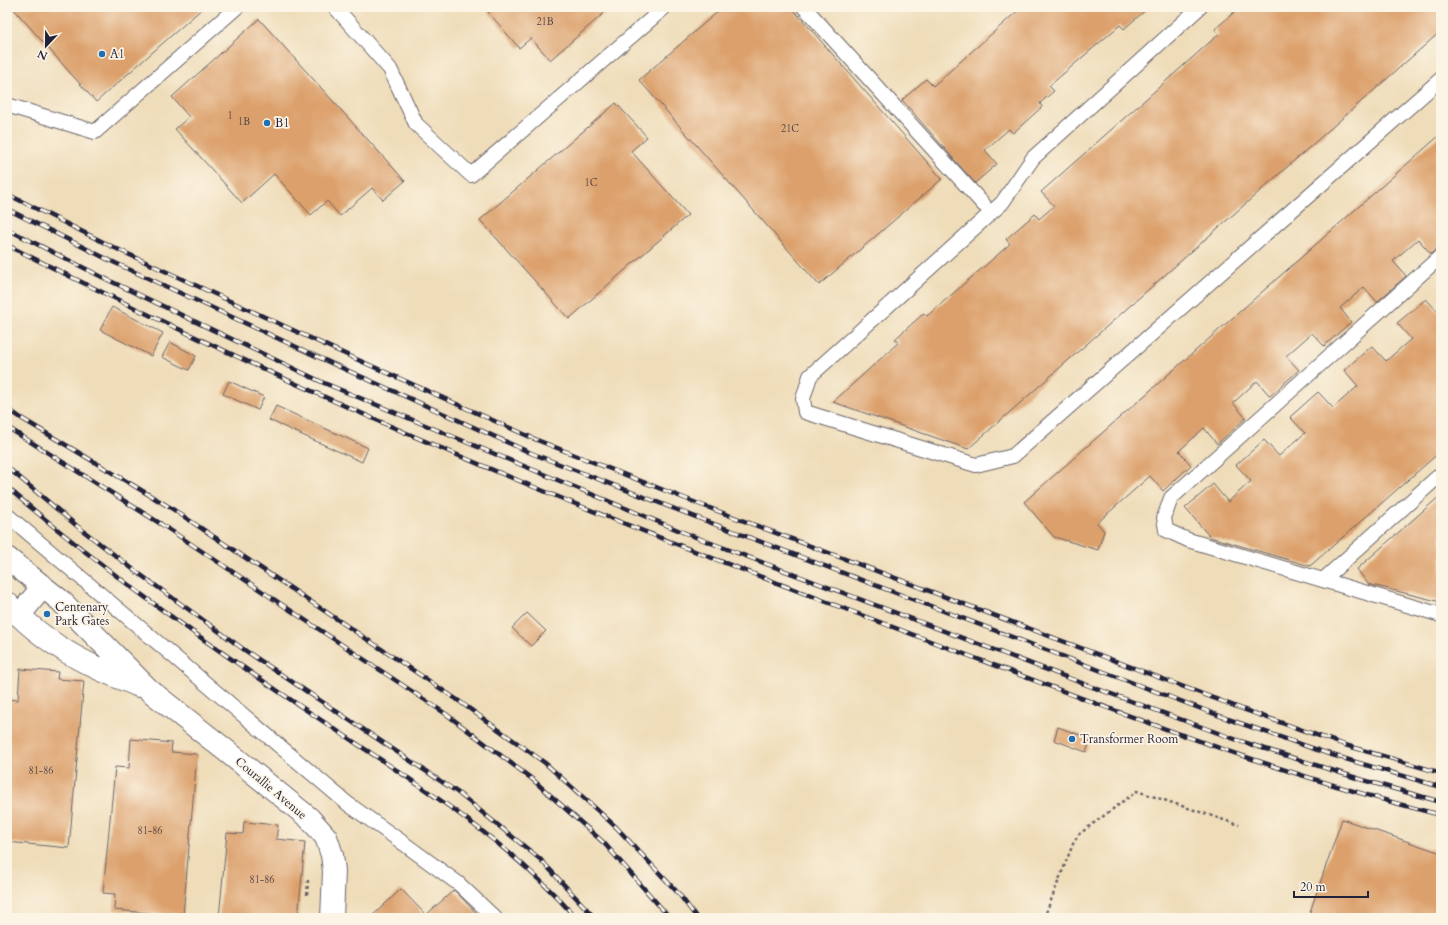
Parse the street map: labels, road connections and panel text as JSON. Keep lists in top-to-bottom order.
{
  "streets": {
    "street": ["Courallie Avenue"]
  },
  "places": [
    "A1",
    "B1",
    "Centenary Park Gates",
    "Transformer Room"
  ],
  "house_numbers": [
    "21B",
    "1",
    "1B",
    "21C",
    "1C",
    "81-86",
    "81-86",
    "81-86"
  ],
  "scale_bar": "20 m",
  "north": "bottom"
}
